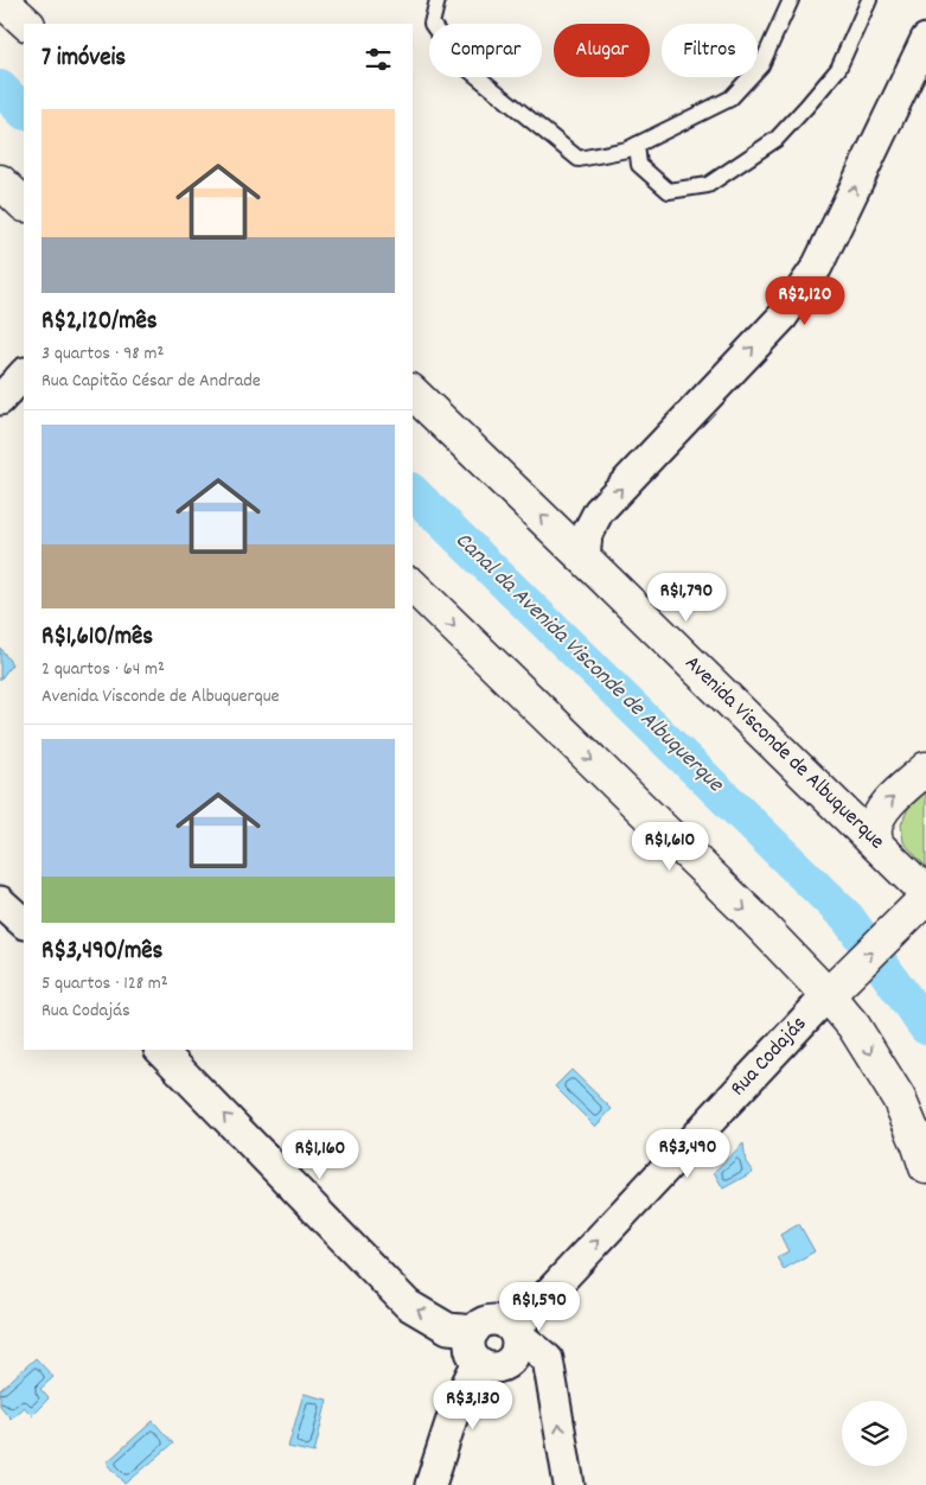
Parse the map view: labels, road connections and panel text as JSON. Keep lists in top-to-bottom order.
{
  "streets": {
    "main road": ["Avenida Visconde de Albuquerque"],
    "street": ["Rua Codajás"]
  },
  "one_way": ["Rua Codajás"],
  "water": ["Canal da Avenida Visconde de Albuquerque"],
  "page": {
    "chip": ["Comprar", "Alugar", "Filtros"],
    "heading": "7 imóveis",
    "list": [
      {
        "name": "R$2,120/mês",
        "note": "3 quartos · 98 m² · Rua Capitão César de Andrade"
      },
      {
        "name": "R$1,610/mês",
        "note": "2 quartos · 64 m² · Avenida Visconde de Albuquerque"
      },
      {
        "name": "R$3,490/mês",
        "note": "5 quartos · 128 m² · Rua Codajás"
      }
    ],
    "price": [
      "R$2,120",
      "R$1,790",
      "R$1,610",
      "R$3,490",
      "R$1,160",
      "R$1,590",
      "R$3,130"
    ]
  }
}
